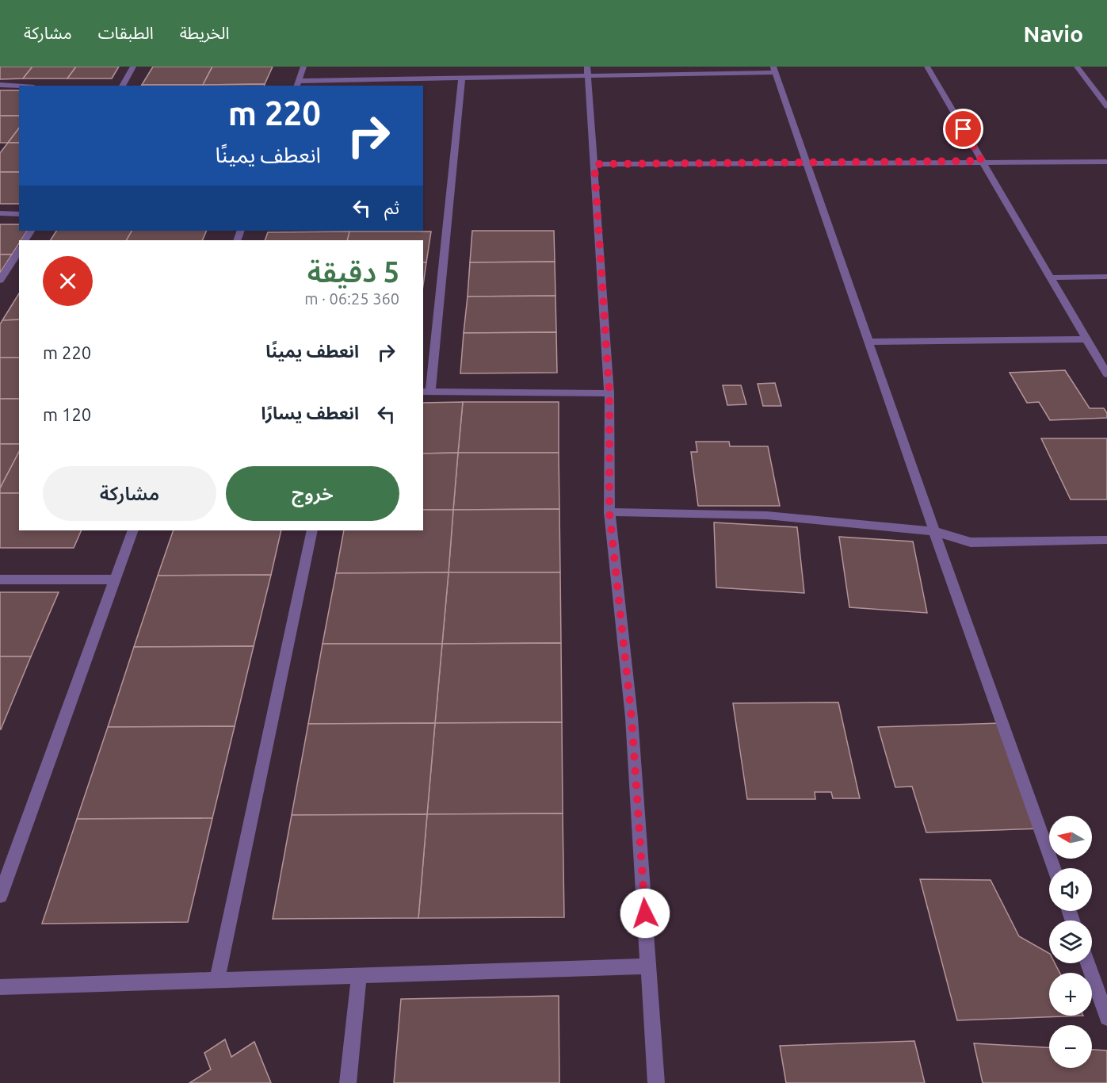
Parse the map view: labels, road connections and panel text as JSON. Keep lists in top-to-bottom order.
{
  "north": "left",
  "page": {
    "header": "Navio",
    "nav": ["الخريطة", "الطبقات", "مشاركة"],
    "turn": ["220 m", "انعطف يمينًا"],
    "then": "ثم",
    "heading": ["5 دقيقة", "360 m · 06:25"],
    "list": [
      {
        "name": "انعطف يمينًا",
        "value": "220 m"
      },
      {
        "name": "انعطف يسارًا",
        "value": "120 m"
      }
    ],
    "buttons": ["خروج", "مشاركة"],
    "map_buttons": ["+", "−"]
  }
}
